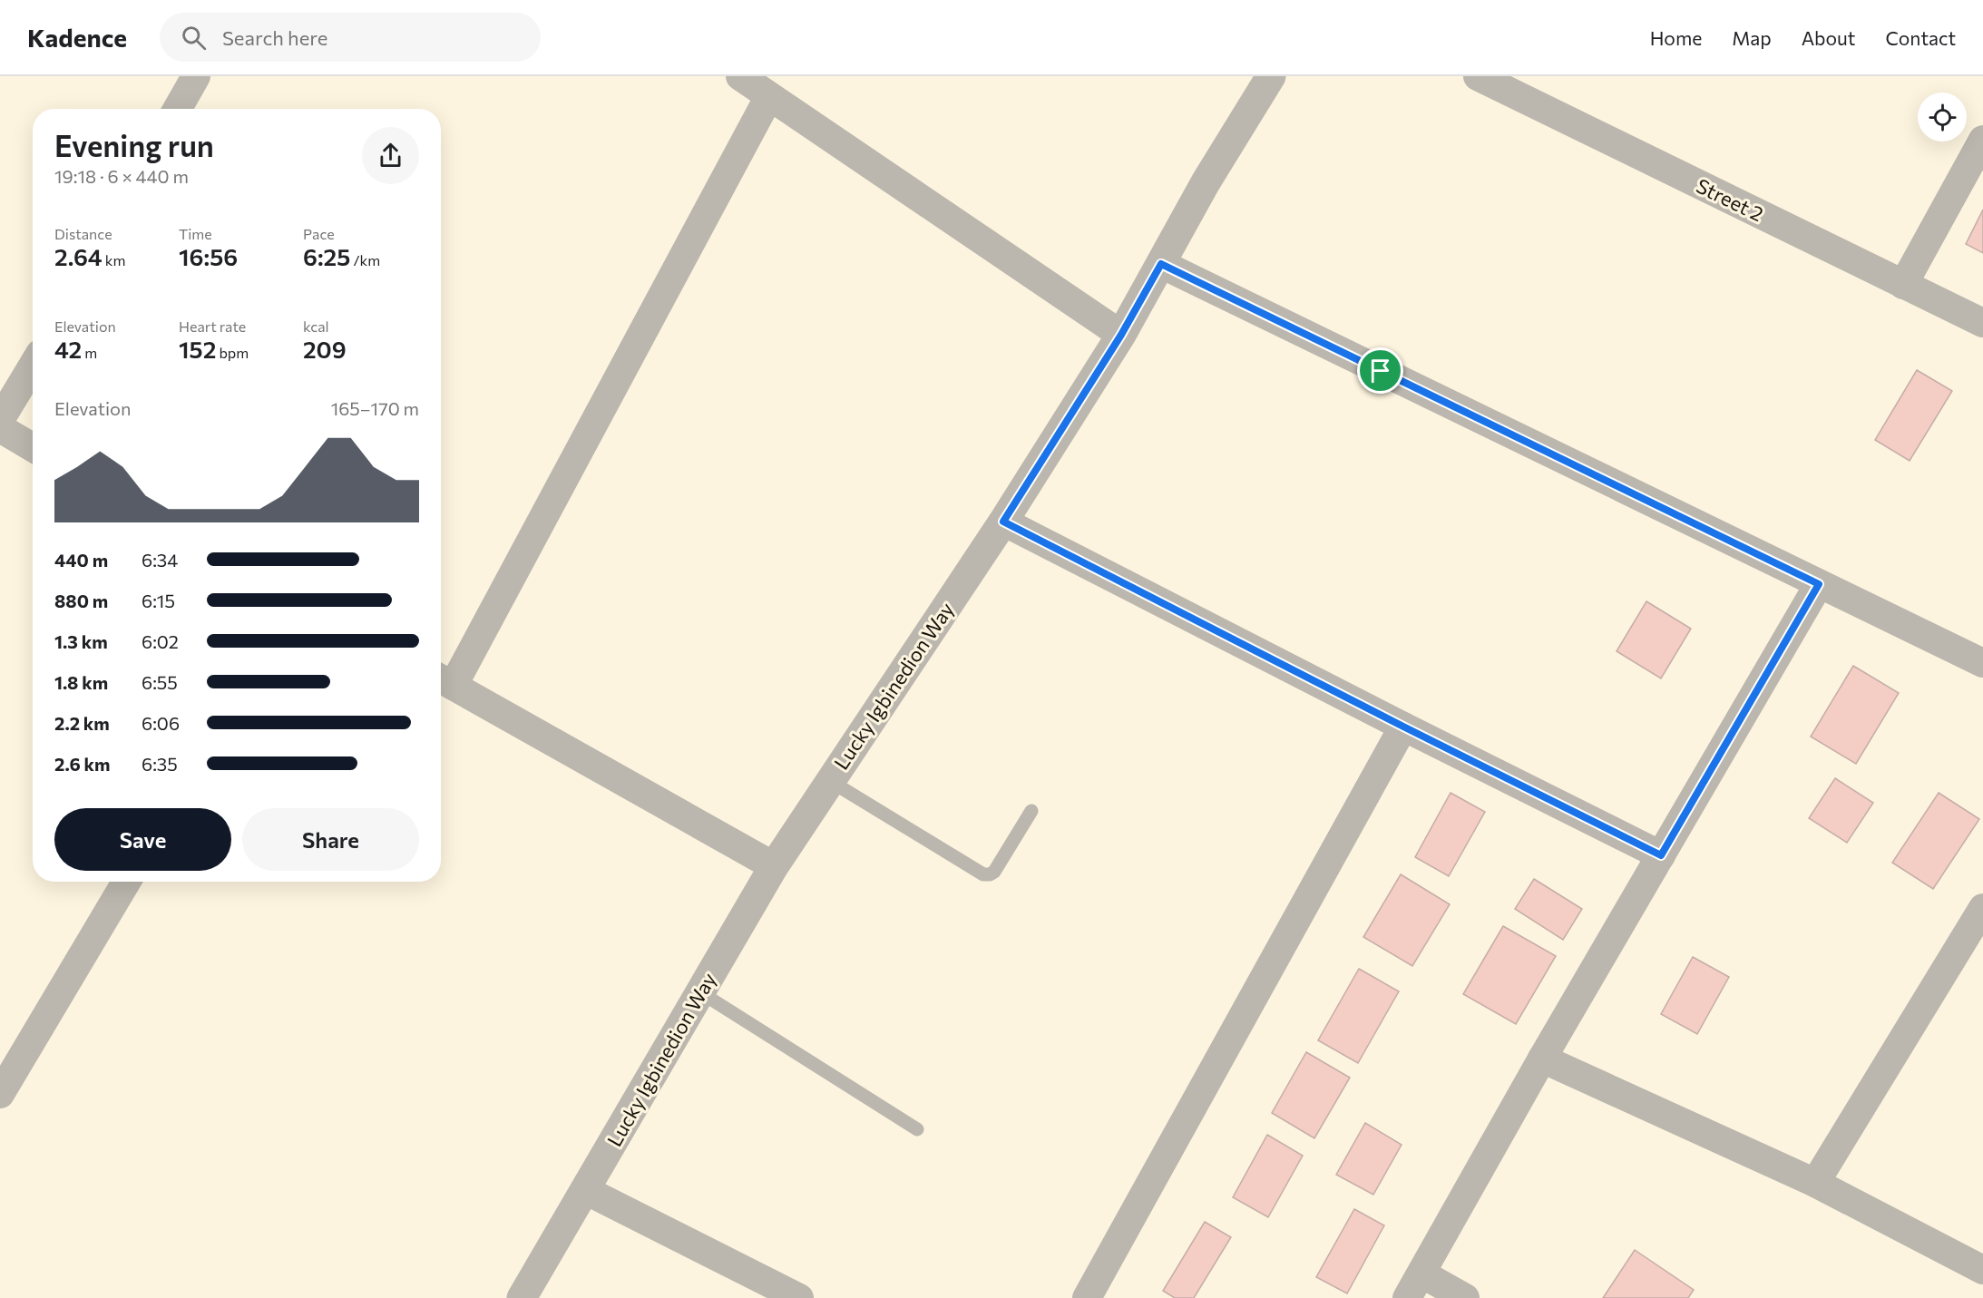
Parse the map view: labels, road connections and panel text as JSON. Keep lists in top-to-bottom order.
{
  "streets": {
    "street": ["Street 2", "Lucky Igbinedion Way"]
  },
  "page": {
    "header": "Kadence",
    "search": "Search here",
    "nav": [
      "Home",
      "Map",
      "About",
      "Contact"
    ],
    "heading": ["Evening run", "19:18 · 6 × 440 m"],
    "stats": [
      ["Distance", "2.64 km"],
      ["Time", "16:56"],
      ["Pace", "6:25 /km"],
      ["Elevation", "42 m"],
      ["Heart rate", "152 bpm"],
      ["kcal", "209"]
    ],
    "chart": ["Elevation", "165–170 m"],
    "list": [
      {
        "name": "440 m",
        "note": "6:34"
      },
      {
        "name": "880 m",
        "note": "6:15"
      },
      {
        "name": "1.3 km",
        "note": "6:02"
      },
      {
        "name": "1.8 km",
        "note": "6:55"
      },
      {
        "name": "2.2 km",
        "note": "6:06"
      },
      {
        "name": "2.6 km",
        "note": "6:35"
      }
    ],
    "buttons": ["Save", "Share"]
  }
}
